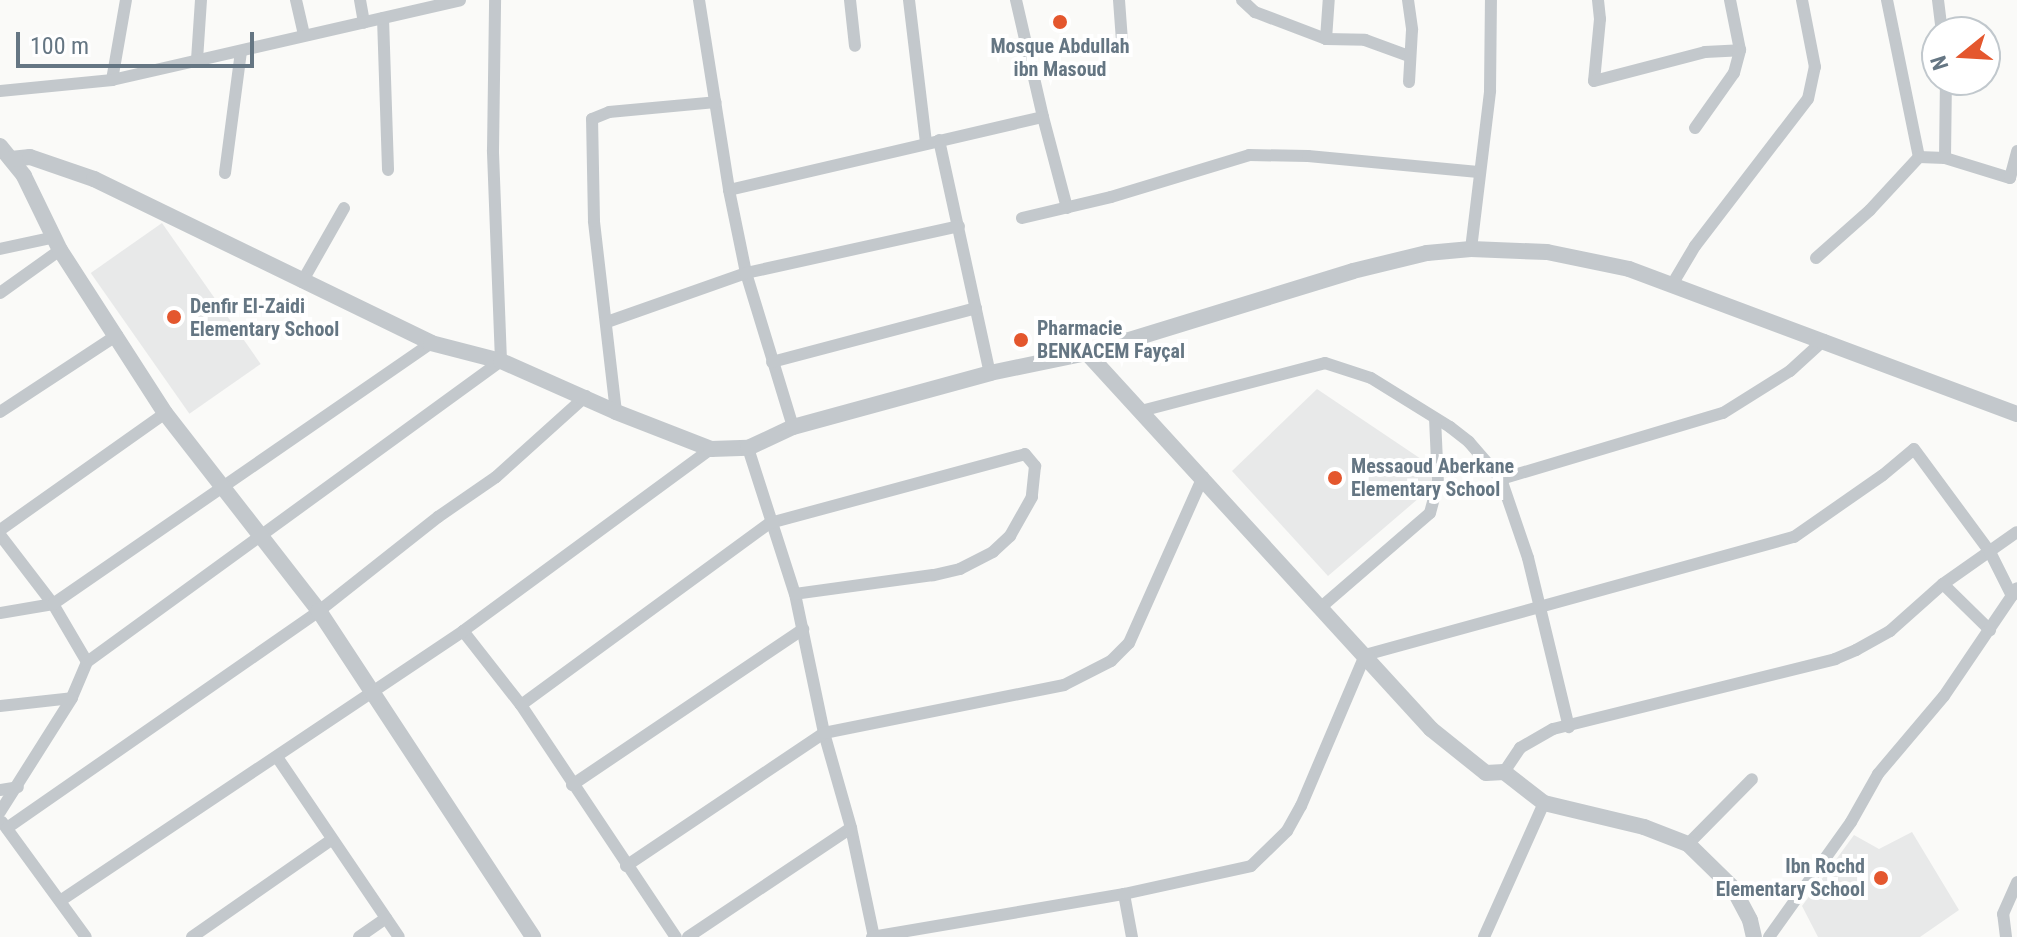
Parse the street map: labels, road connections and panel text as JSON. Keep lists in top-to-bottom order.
{
  "places": [
    "Mosque Abdullah ibn Masoud",
    "Denfir El-Zaidi Elementary School",
    "Pharmacie BENKACEM Fayçal",
    "Messaoud Aberkane Elementary School",
    "Ibn Rochd Elementary School"
  ],
  "scale_bar": "100 m",
  "north": "left"
}
